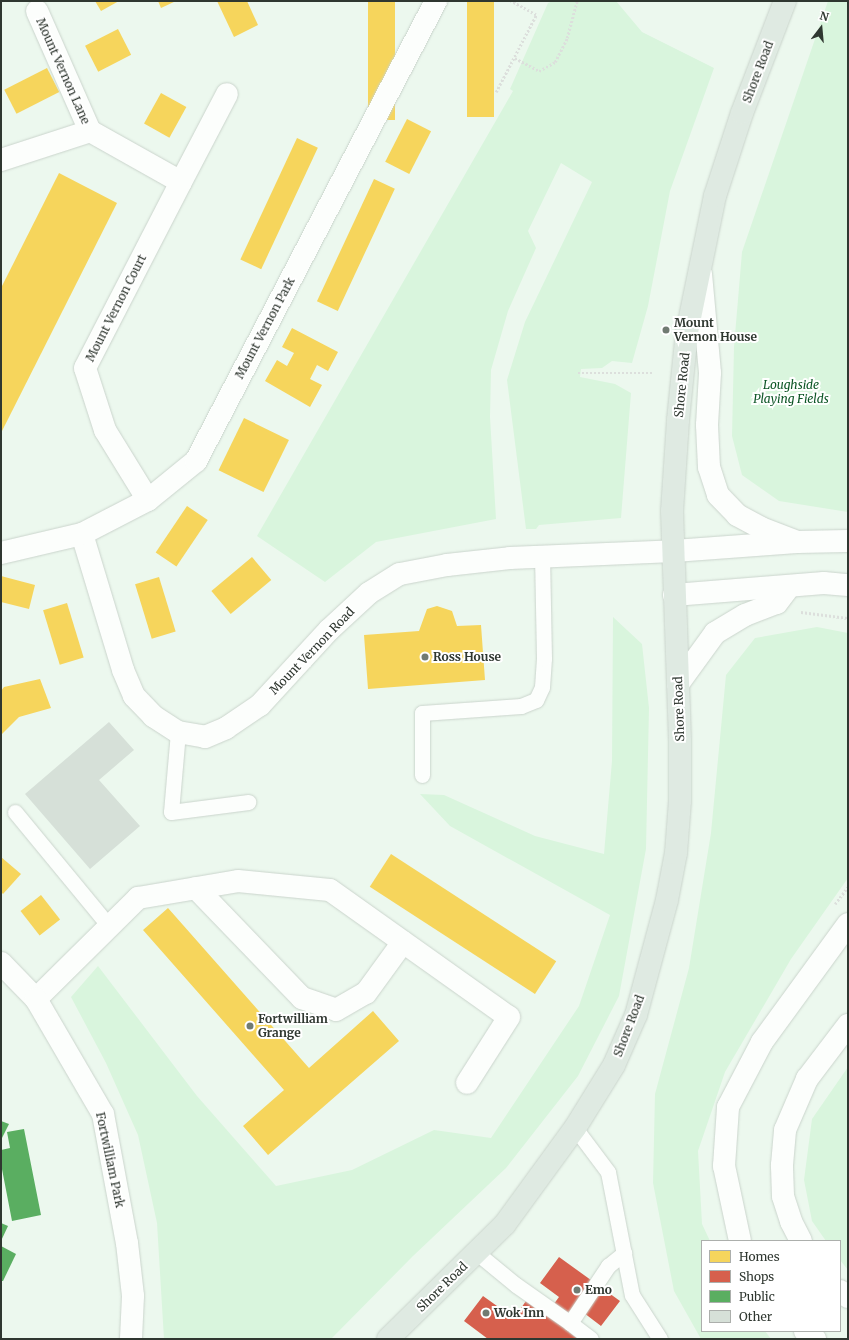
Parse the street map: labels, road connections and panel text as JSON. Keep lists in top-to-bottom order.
{
  "streets": {
    "main road": ["Shore Road"],
    "street": [
      "Mount Vernon Lane",
      "Mount Vernon Court",
      "Mount Vernon Park",
      "Mount Vernon Road",
      "Fortwilliam Park"
    ]
  },
  "crossings": [
    ["Mount Vernon Lane", "Mount Vernon Court"],
    ["Shore Road", "Mount Vernon Road"],
    ["Mount Vernon Court", "Mount Vernon Park"],
    ["Mount Vernon Park", "Mount Vernon Road"]
  ],
  "parks": ["Loughside Playing Fields"],
  "places": [
    "Mount Vernon House",
    "Ross House",
    "Fortwilliam Grange",
    "Emo",
    "Wok Inn"
  ],
  "legend": [
    "Homes",
    "Shops",
    "Public",
    "Other"
  ],
  "north": "top"
}
